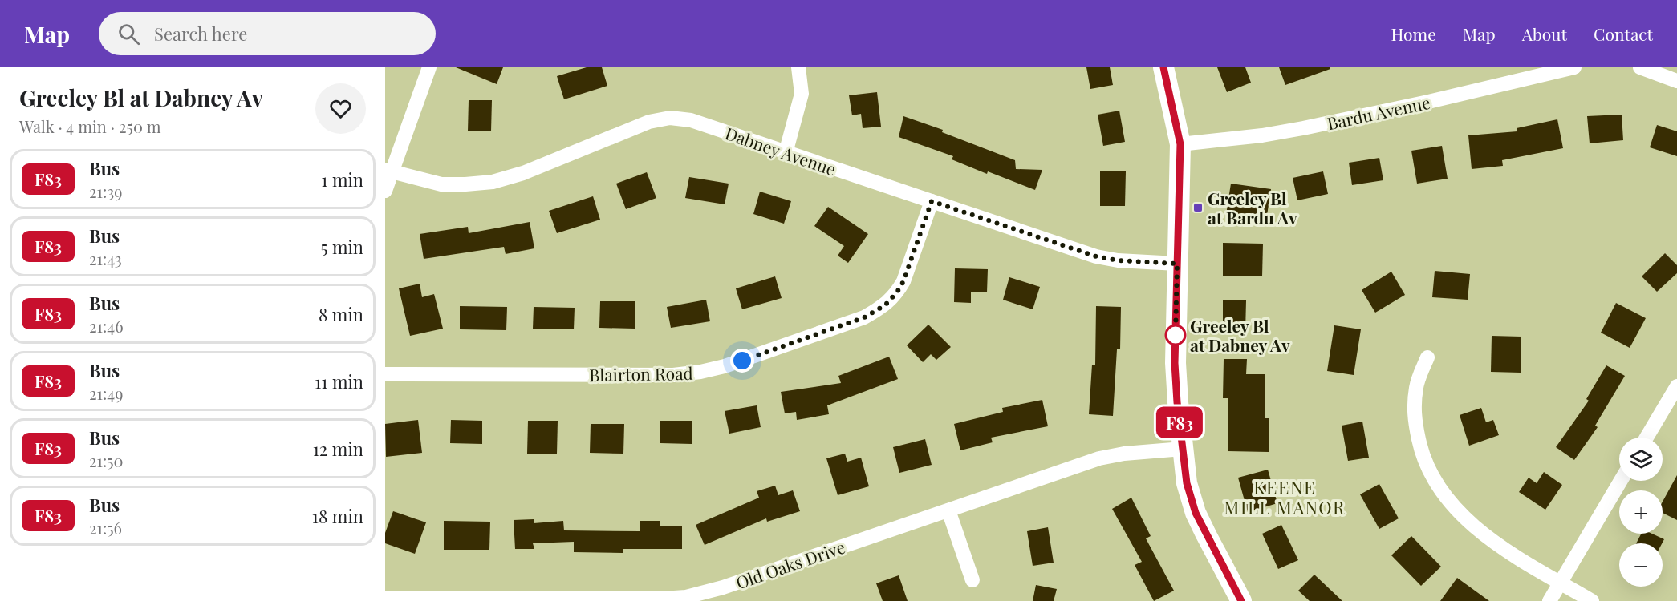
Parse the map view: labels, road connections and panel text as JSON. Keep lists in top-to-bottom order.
{
  "streets": {
    "street": [
      "Bardu Avenue",
      "Dabney Avenue",
      "Blairton Road",
      "Old Oaks Drive"
    ]
  },
  "crossings": [
    ["Dabney Avenue", "Blairton Road"]
  ],
  "districts": ["KEENE MILL MANOR"],
  "places": {
    "transit": ["Greeley Bl at Bardu Av"],
    "other": ["Greeley Bl at Dabney Av"]
  },
  "lines": ["bus line F83"],
  "page": {
    "header": "Map",
    "search": "Search here",
    "nav": [
      "Home",
      "Map",
      "About",
      "Contact"
    ],
    "heading": ["Greeley Bl at Dabney Av", "Walk · 4 min · 250 m"],
    "on_map": "F83",
    "list": [
      {
        "mark": "F83",
        "name": "Bus",
        "note": "21:39",
        "value": "1 min"
      },
      {
        "mark": "F83",
        "name": "Bus",
        "note": "21:43",
        "value": "5 min"
      },
      {
        "mark": "F83",
        "name": "Bus",
        "note": "21:46",
        "value": "8 min"
      },
      {
        "mark": "F83",
        "name": "Bus",
        "note": "21:49",
        "value": "11 min"
      },
      {
        "mark": "F83",
        "name": "Bus",
        "note": "21:50",
        "value": "12 min"
      },
      {
        "mark": "F83",
        "name": "Bus",
        "note": "21:56",
        "value": "18 min"
      }
    ],
    "map_buttons": ["+", "−"]
  }
}
